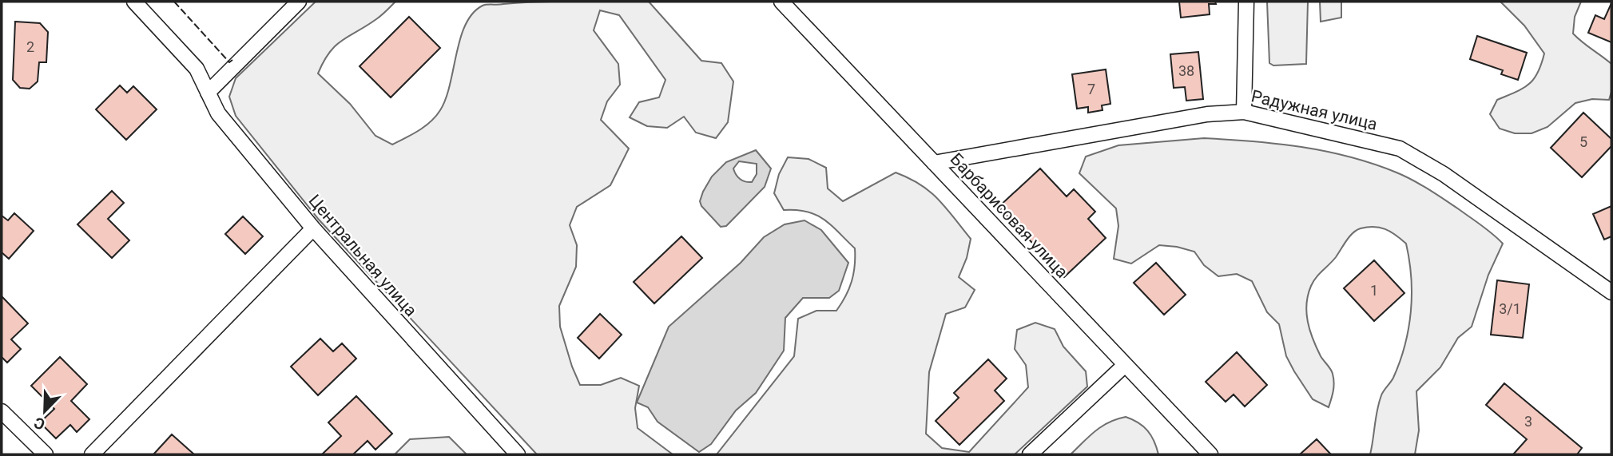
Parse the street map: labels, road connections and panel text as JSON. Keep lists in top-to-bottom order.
{
  "streets": {
    "street": ["Радужная улица", "Барбарисовая улица", "Центральная улица"]
  },
  "crossings": [
    ["Радужная улица", "Барбарисовая улица"]
  ],
  "house_numbers": [
    "2",
    "38",
    "7",
    "5",
    "1",
    "3/1",
    "3"
  ],
  "north": "bottom left"
}
